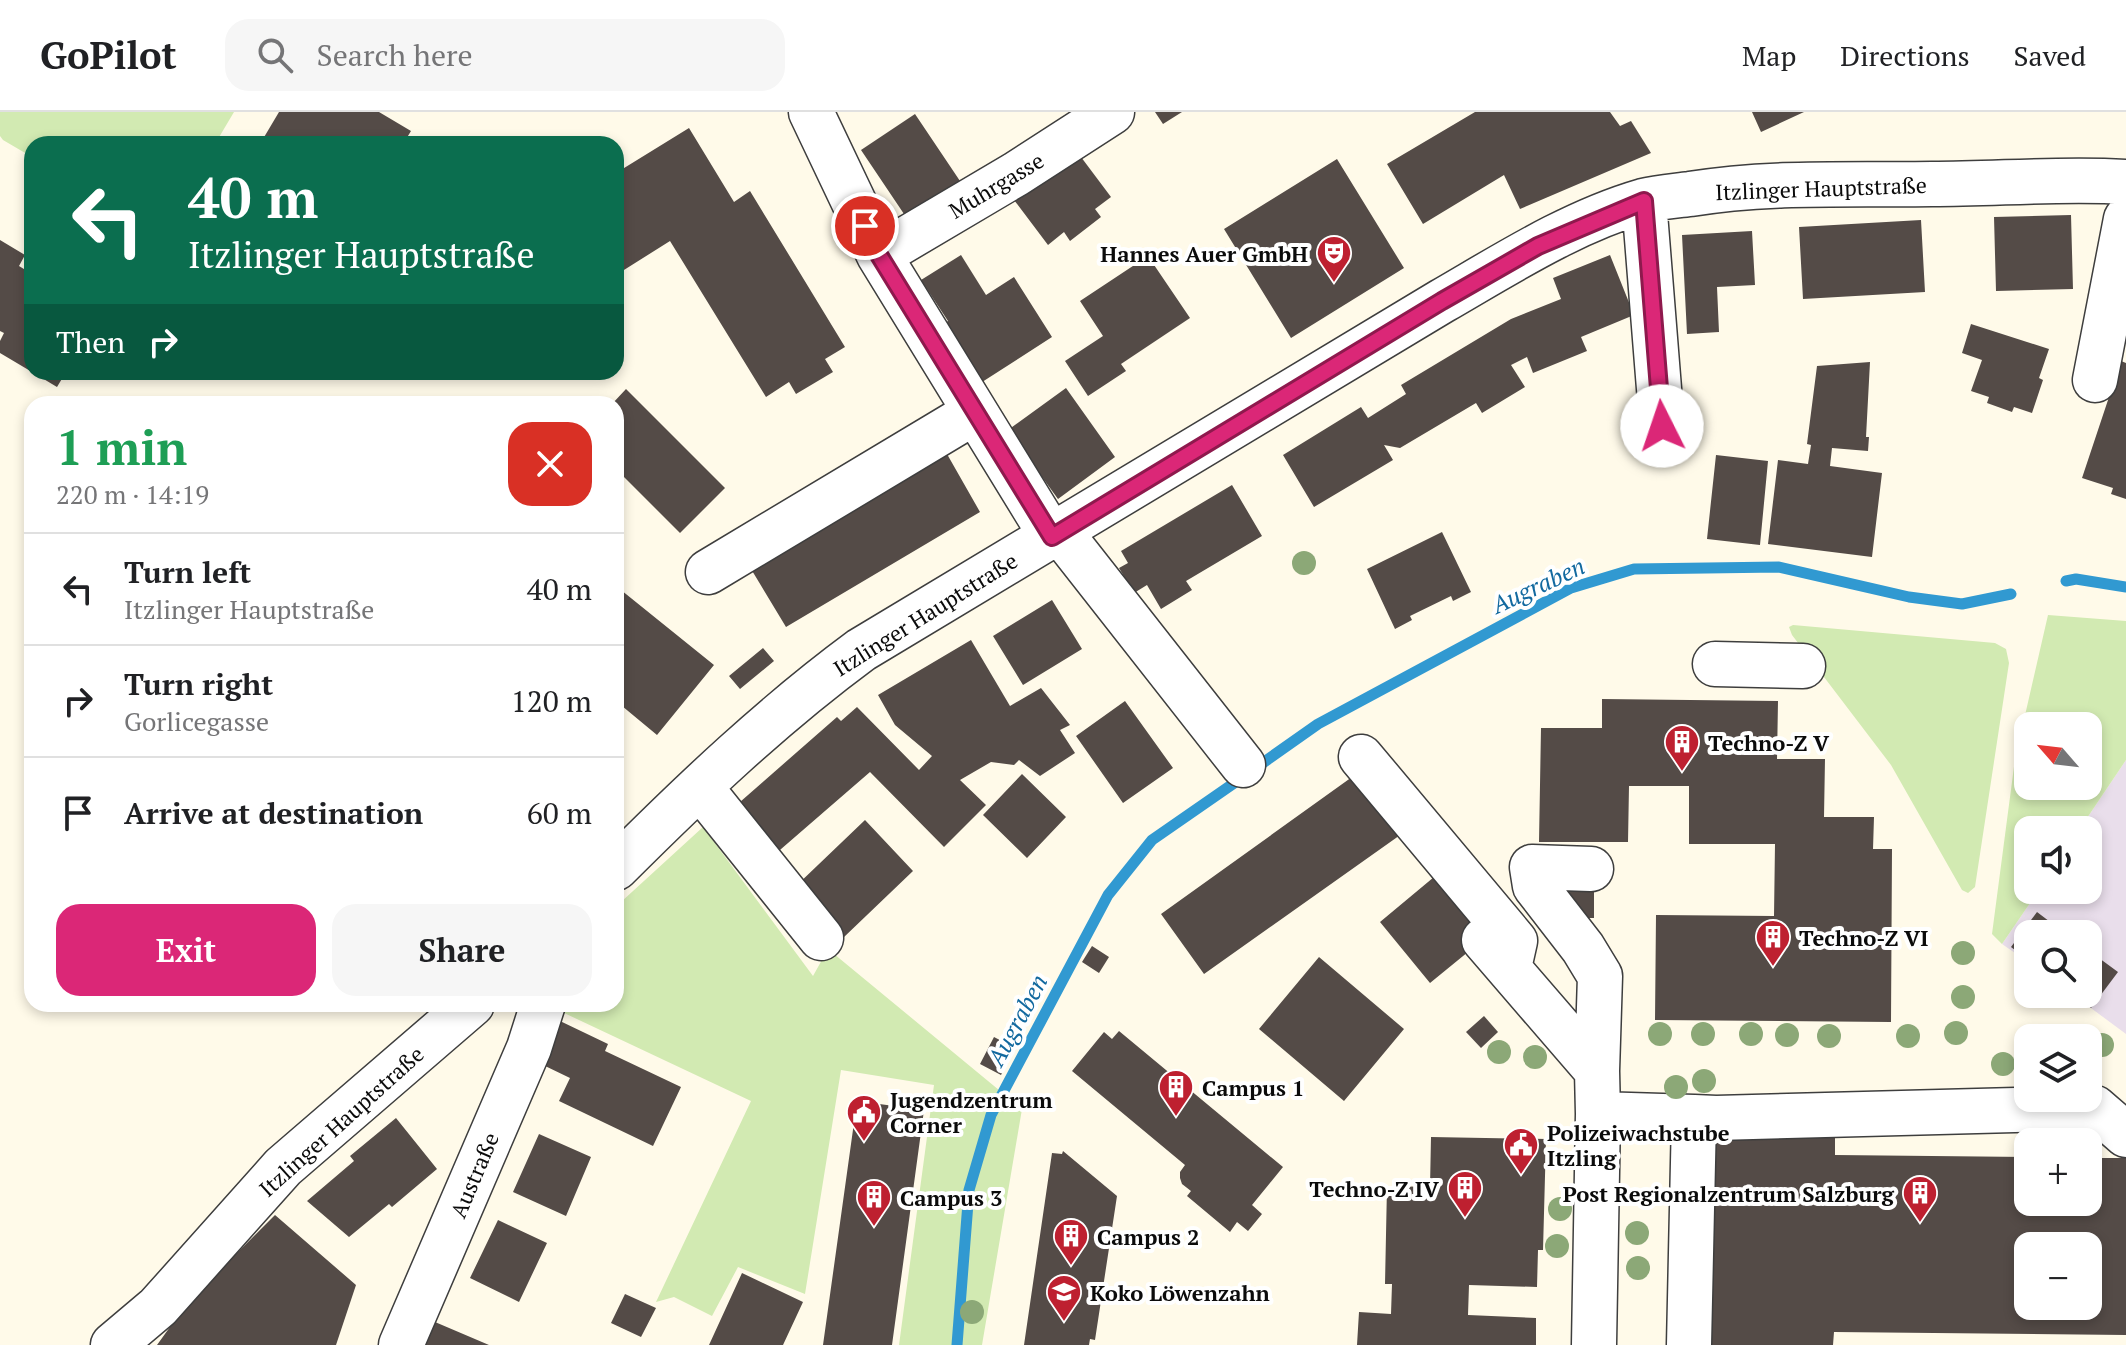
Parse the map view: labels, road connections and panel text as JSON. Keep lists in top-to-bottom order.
{
  "streets": {
    "street": ["Muhrgasse", "Itzlinger Hauptstraße", "Austraße"]
  },
  "water": ["Augraben"],
  "places": {
    "theatre": ["Hannes Auer GmbH"],
    "building": [
      "Techno-Z V",
      "Techno-Z VI",
      "Campus 1",
      "Techno-Z IV",
      "Post Regionalzentrum Salzburg",
      "Campus 3",
      "Campus 2"
    ],
    "public building": ["Jugendzentrum Corner", "Polizeiwachstube Itzling"],
    "school or university": ["Koko Löwenzahn"]
  },
  "north": "top left",
  "page": {
    "header": "GoPilot",
    "search": "Search here",
    "nav": ["Map", "Directions", "Saved"],
    "turn": ["40 m", "Itzlinger Hauptstraße"],
    "then": "Then",
    "heading": ["1 min", "220 m · 14:19"],
    "list": [
      {
        "name": "Turn left",
        "note": "Itzlinger Hauptstraße",
        "value": "40 m"
      },
      {
        "name": "Turn right",
        "note": "Gorlicegasse",
        "value": "120 m"
      },
      {
        "name": "Arrive at destination",
        "value": "60 m"
      }
    ],
    "map_buttons": ["+", "−"],
    "buttons": ["Exit", "Share"]
  }
}
